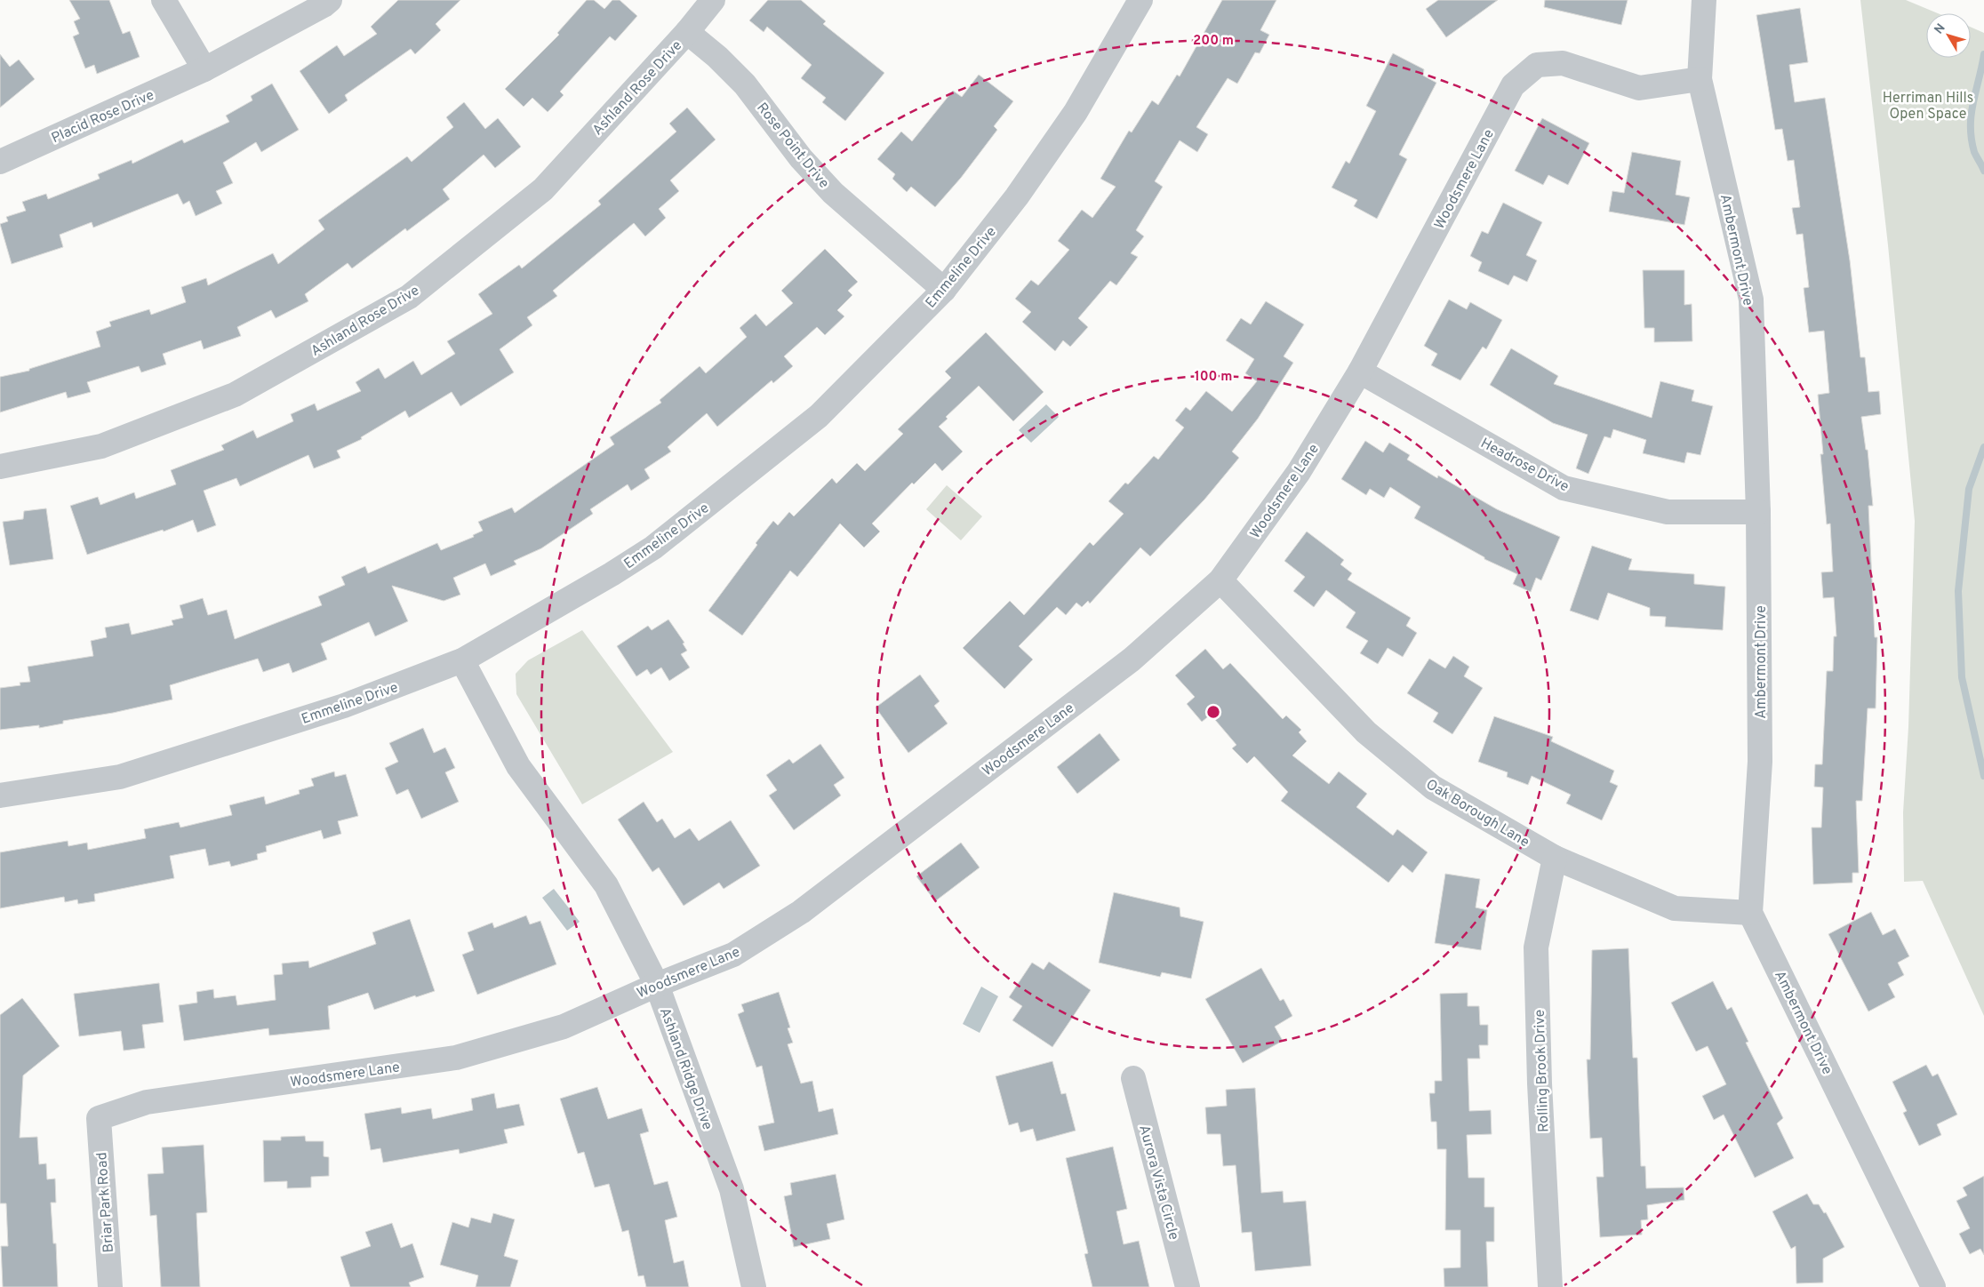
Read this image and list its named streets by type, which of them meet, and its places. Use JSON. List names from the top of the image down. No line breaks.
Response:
{"streets":{"street":["Ashland Rose Drive","Placid Rose Drive","Rose Point Drive","Woodsmere Lane","Ambermont Drive","Emmeline Drive","Headrose Drive","Oak Borough Lane","Ashland Ridge Drive","Rolling Brook Drive","Aurora Vista Circle","Briar Park Road"]},"crossings":[["Ashland Rose Drive","Rose Point Drive"],["Rose Point Drive","Emmeline Drive"],["Woodsmere Lane","Ambermont Drive"],["Woodsmere Lane","Headrose Drive"],["Woodsmere Lane","Oak Borough Lane"],["Woodsmere Lane","Ashland Ridge Drive"],["Woodsmere Lane","Briar Park Road"],["Ambermont Drive","Headrose Drive"],["Ambermont Drive","Oak Borough Lane"],["Emmeline Drive","Ashland Ridge Drive"],["Oak Borough Lane","Rolling Brook Drive"]],"parks":["Herriman Hills Open Space"],"north":"top left","rings":["200 m","100 m"]}
